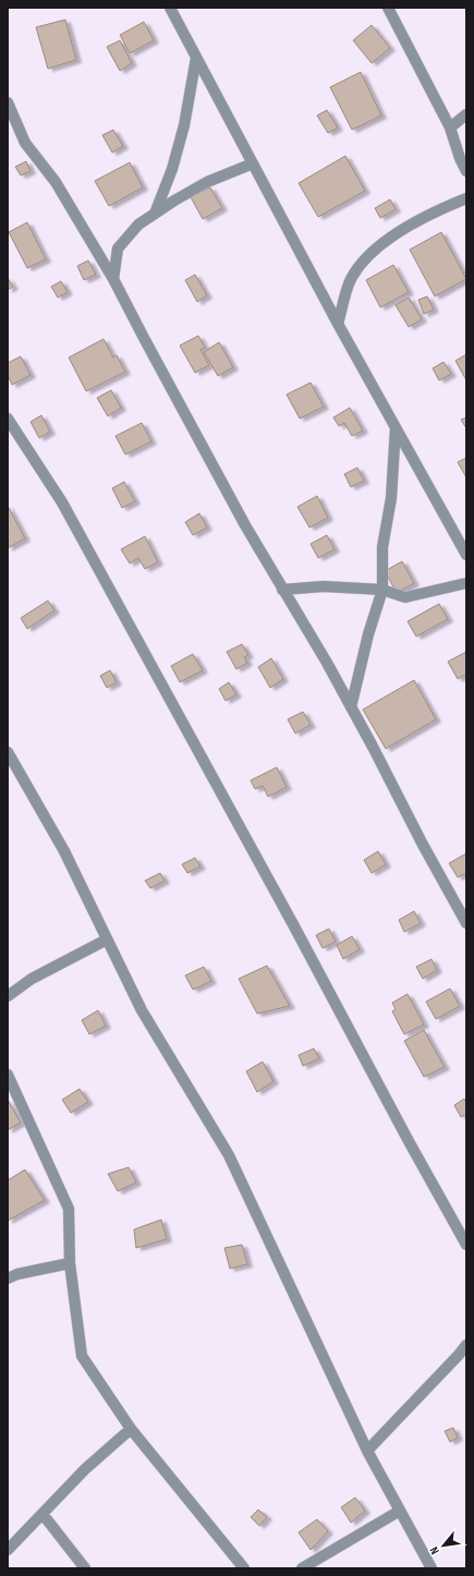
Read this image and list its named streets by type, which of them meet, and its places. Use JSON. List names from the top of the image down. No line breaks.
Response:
{"north":"bottom left"}
